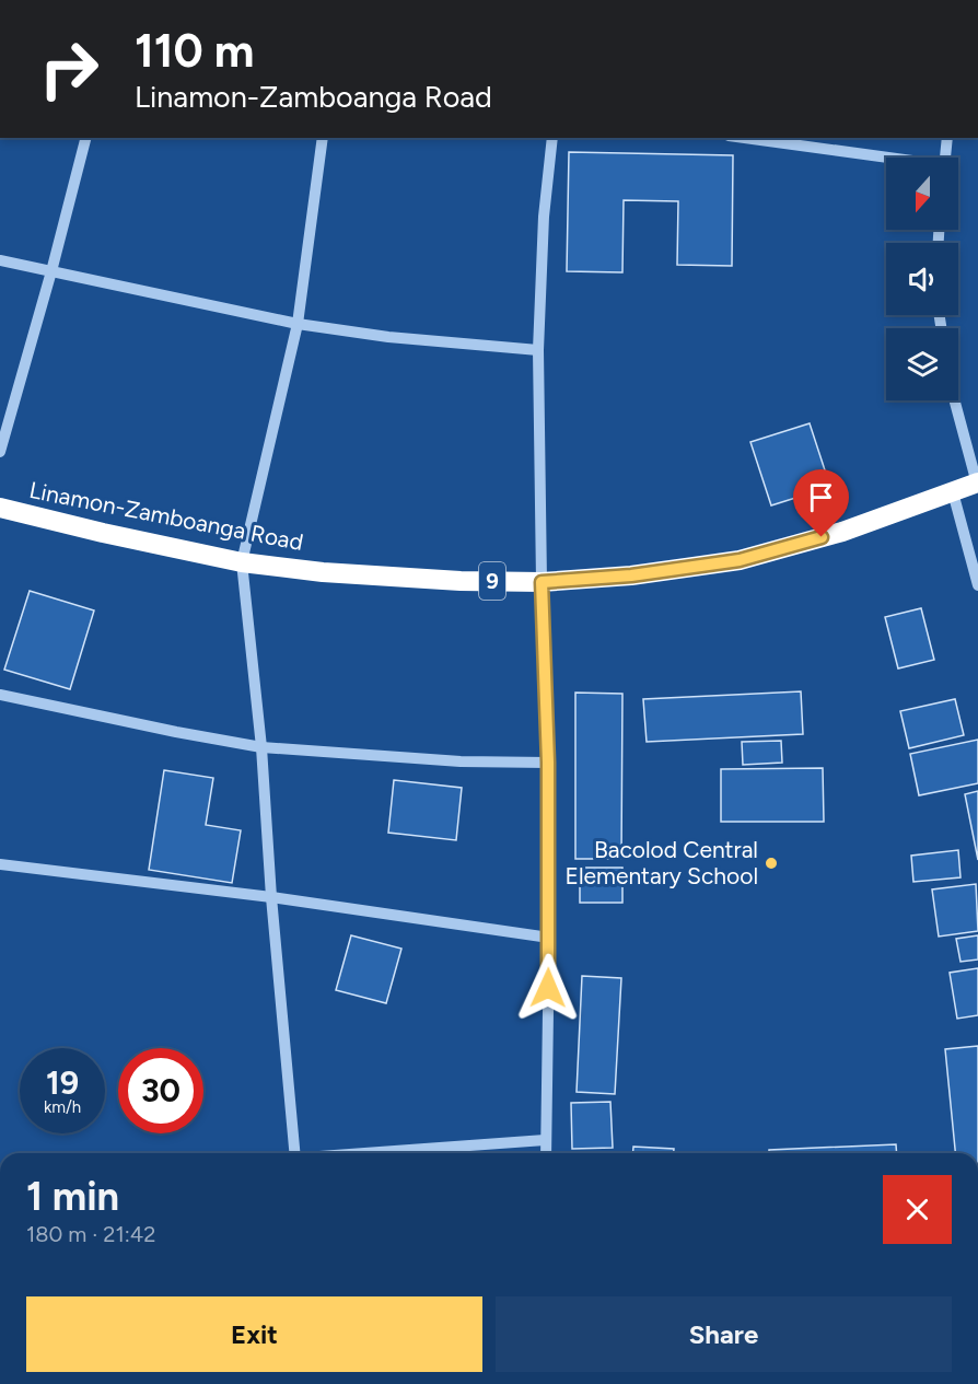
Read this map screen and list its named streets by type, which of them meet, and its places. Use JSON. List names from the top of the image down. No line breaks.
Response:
{"streets":{"highway":["Linamon-Zamboanga Road","9"]},"places":["Bacolod Central Elementary School"],"north":"bottom","page":{"turn":["110 m","Linamon-Zamboanga Road"],"speed":"19 km/h","limit":"30","heading":["1 min","180 m · 21:42"],"buttons":["Exit","Share"]}}
